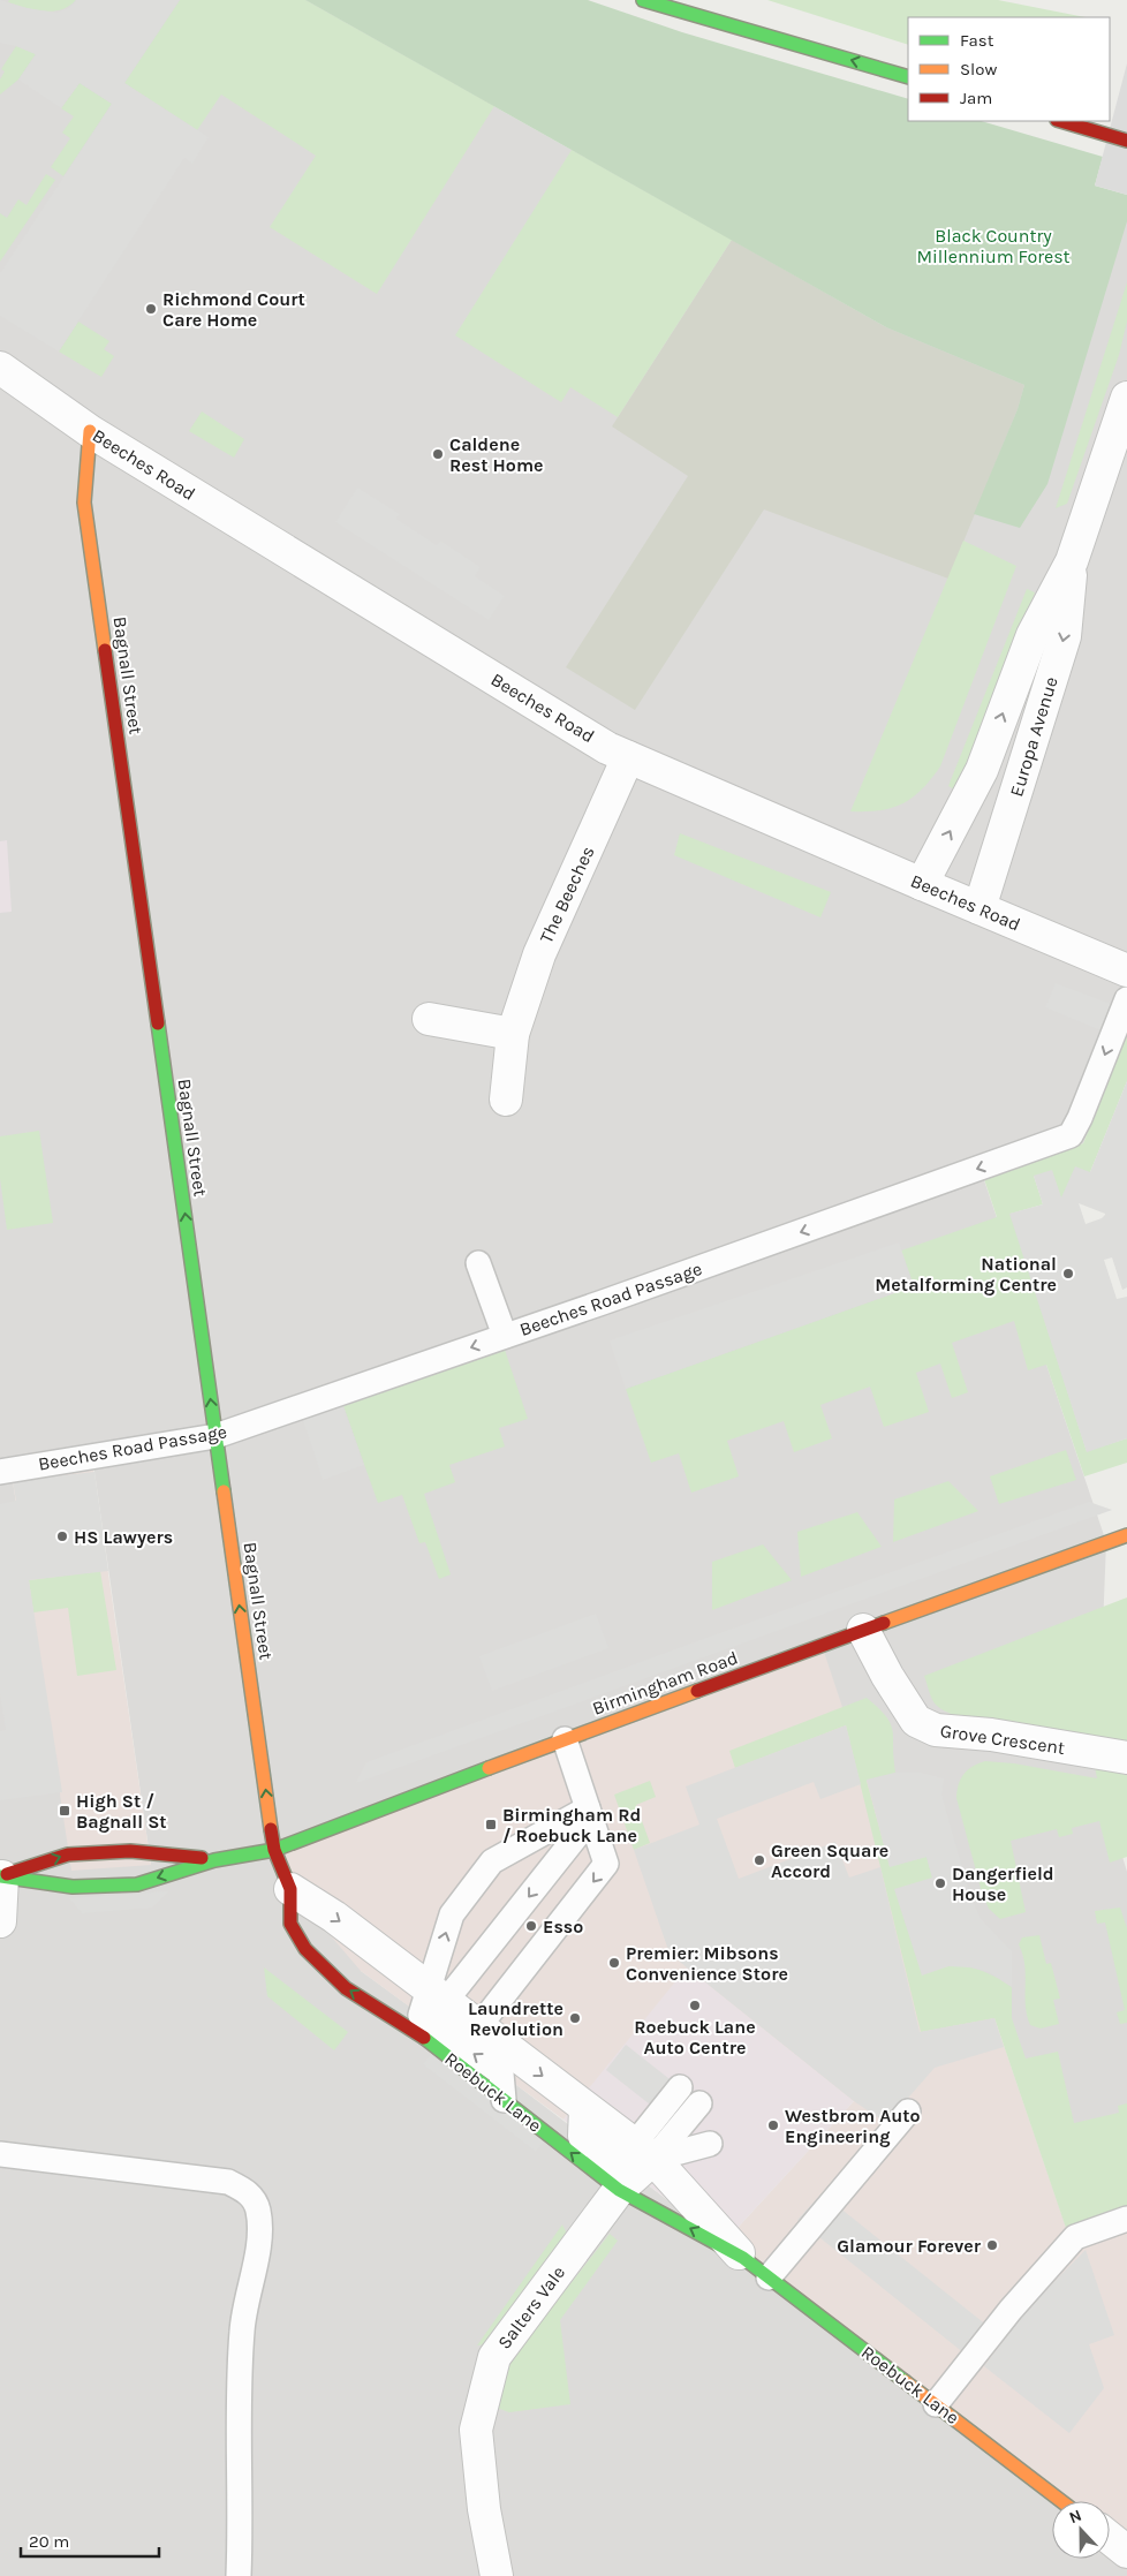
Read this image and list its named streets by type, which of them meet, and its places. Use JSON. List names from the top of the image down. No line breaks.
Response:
{"streets":{"main road":["Bagnall Street","Birmingham Road","Roebuck Lane"],"street":["Beeches Road","Europa Avenue","The Beeches","Grove Crescent","Salters Vale"],"lane":["Beeches Road Passage"]},"crossings":[["Beeches Road","Bagnall Street"],["Beeches Road","Europa Avenue"],["Beeches Road","The Beeches"],["Bagnall Street","Beeches Road Passage"],["Bagnall Street","Birmingham Road"],["Bagnall Street","Roebuck Lane"],["Birmingham Road","Grove Crescent"],["Birmingham Road","Roebuck Lane"],["Roebuck Lane","Salters Vale"]],"one_way":["Bagnall Street","Beeches Road Passage"],"parks":["Black Country Millennium Forest"],"places":{"other":["Richmond Court Care Home","Caldene Rest Home","National Metalforming Centre","HS Lawyers","Green Square Accord","Dangerfield House","Esso","Premier: Mibsons Convenience Store","Roebuck Lane Auto Centre","Laundrette Revolution","Westbrom Auto Engineering","Glamour Forever"],"transit":["High St / Bagnall St","Birmingham Rd / Roebuck Lane"]},"legend":["Fast","Slow","Jam"],"scale_bar":"20 m","north":"top"}
